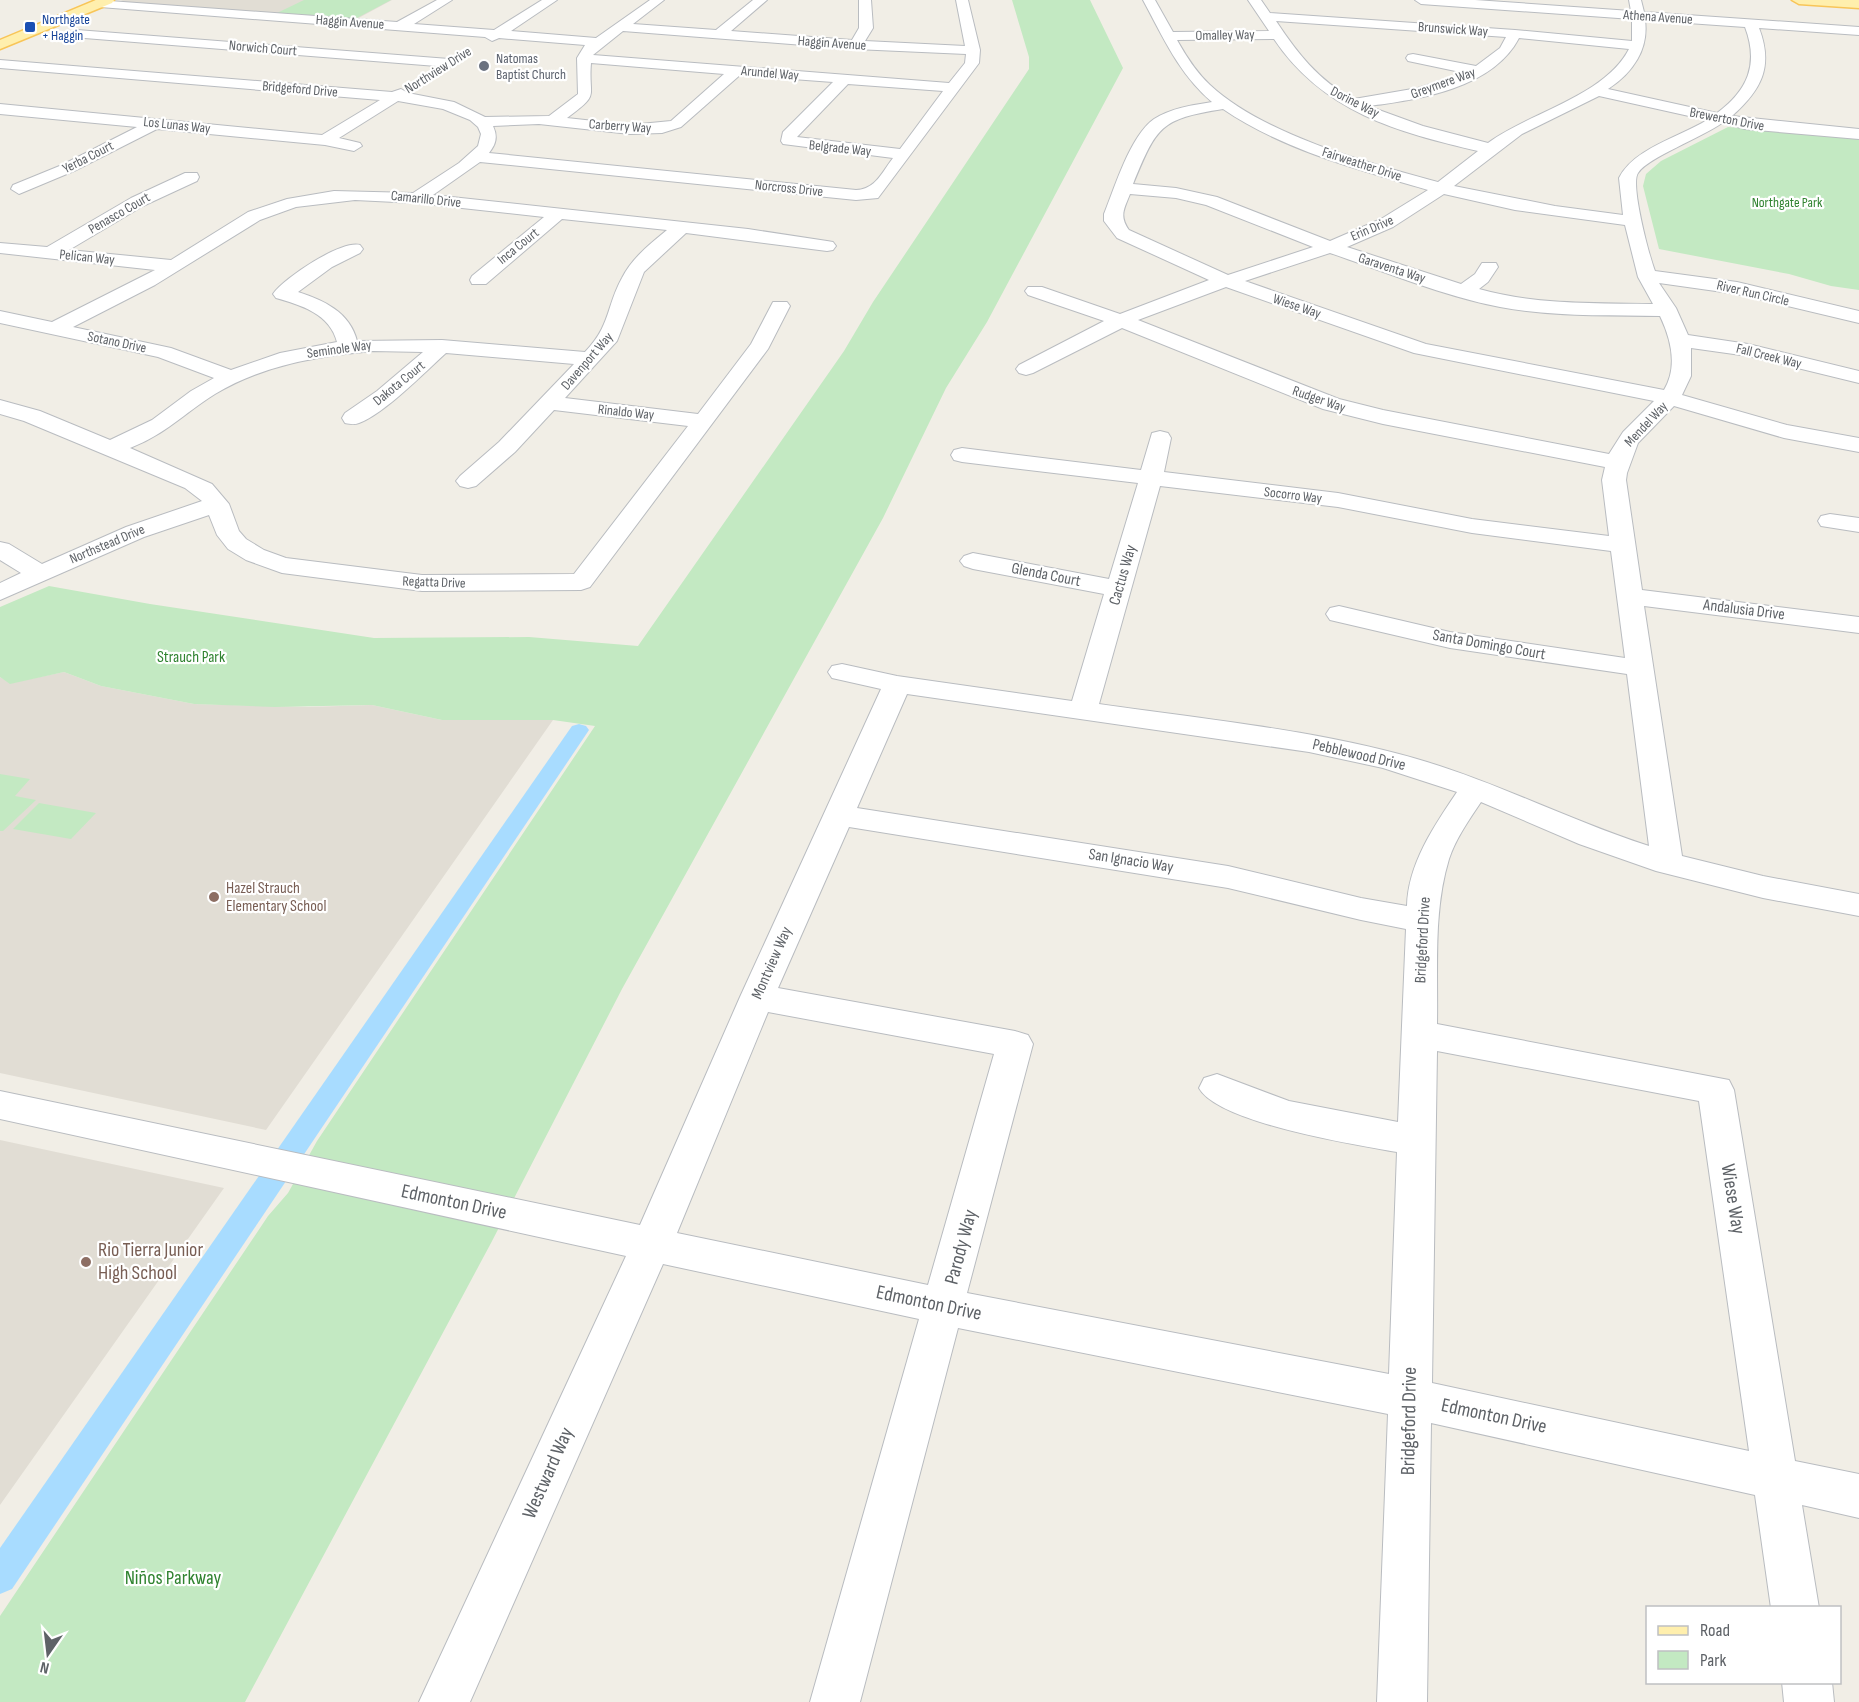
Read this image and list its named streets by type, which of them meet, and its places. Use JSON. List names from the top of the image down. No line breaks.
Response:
{"streets":{"street":["Athena Avenue","Haggin Avenue","Brunswick Way","Omalley Way","Norwich Court","Northview Drive","Arundel Way","Greymere Way","Bridgeford Drive","Dorine Way","Brewerton Drive","Los Lunas Way","Carberry Way","Belgrade Way","Yerba Court","Fairweather Drive","Norcross Drive","Camarillo Drive","Penasco Court","Erin Drive","Inca Court","Pelican Way","Garaventa Way","River Run Circle","Wiese Way","Sotano Drive","Seminole Way","Fall Creek Way","Davenport Way","Dakota Court","Rudger Way","Rinaldo Way","Mendel Way","Socorro Way","Northstead Drive","Glenda Court","Cactus Way","Regatta Drive","Andalusia Drive","Santa Domingo Court","Pebblewood Drive","San Ignacio Way","Montview Way","Edmonton Drive","Parody Way","Westward Way"]},"crossings":[["Athena Avenue","Mendel Way"],["Haggin Avenue","Northview Drive"],["Haggin Avenue","Norcross Drive"],["Brunswick Way","Greymere Way"],["Brunswick Way","Dorine Way"],["Brunswick Way","Erin Drive"],["Omalley Way","Dorine Way"],["Omalley Way","Fairweather Drive"],["Norwich Court","Northview Drive"],["Northview Drive","Bridgeford Drive"],["Northview Drive","Los Lunas Way"],["Arundel Way","Carberry Way"],["Arundel Way","Belgrade Way"],["Arundel Way","Norcross Drive"],["Greymere Way","Dorine Way"],["Bridgeford Drive","Carberry Way"],["Bridgeford Drive","Wiese Way"],["Bridgeford Drive","Pebblewood Drive"],["Bridgeford Drive","San Ignacio Way"],["Bridgeford Drive","Edmonton Drive"],["Dorine Way","Erin Drive"],["Brewerton Drive","Erin Drive"],["Brewerton Drive","Mendel Way"],["Los Lunas Way","Yerba Court"],["Belgrade Way","Norcross Drive"],["Fairweather Drive","Erin Drive"],["Fairweather Drive","Wiese Way"],["Fairweather Drive","Mendel Way"],["Camarillo Drive","Inca Court"],["Camarillo Drive","Pelican Way"],["Camarillo Drive","Sotano Drive"],["Camarillo Drive","Davenport Way"],["Penasco Court","Pelican Way"],["Erin Drive","Garaventa Way"],["Erin Drive","Wiese Way"],["Erin Drive","Rudger Way"],["Garaventa Way","Wiese Way"],["Garaventa Way","Mendel Way"],["River Run Circle","Mendel Way"],["Wiese Way","Mendel Way"],["Wiese Way","Edmonton Drive"],["Sotano Drive","Seminole Way"],["Seminole Way","Davenport Way"],["Seminole Way","Dakota Court"],["Seminole Way","Regatta Drive"],["Fall Creek Way","Mendel Way"],["Davenport Way","Rinaldo Way"],["Rudger Way","Mendel Way"],["Rinaldo Way","Regatta Drive"],["Mendel Way","Socorro Way"],["Mendel Way","Andalusia Drive"],["Mendel Way","Santa Domingo Court"],["Mendel Way","Pebblewood Drive"],["Socorro Way","Cactus Way"],["Northstead Drive","Regatta Drive"],["Glenda Court","Cactus Way"],["Cactus Way","Pebblewood Drive"],["Pebblewood Drive","Montview Way"],["San Ignacio Way","Montview Way"],["Montview Way","Edmonton Drive"],["Montview Way","Parody Way"],["Montview Way","Westward Way"],["Edmonton Drive","Parody Way"],["Edmonton Drive","Westward Way"]],"parks":["Northgate Park","Strauch Park","Niños Parkway"],"places":{"transit":["Northgate + Haggin"],"other":["Natomas Baptist Church","Hazel Strauch Elementary School","Rio Tierra Junior High School"]},"legend":["Road","Park"],"north":"bottom"}
